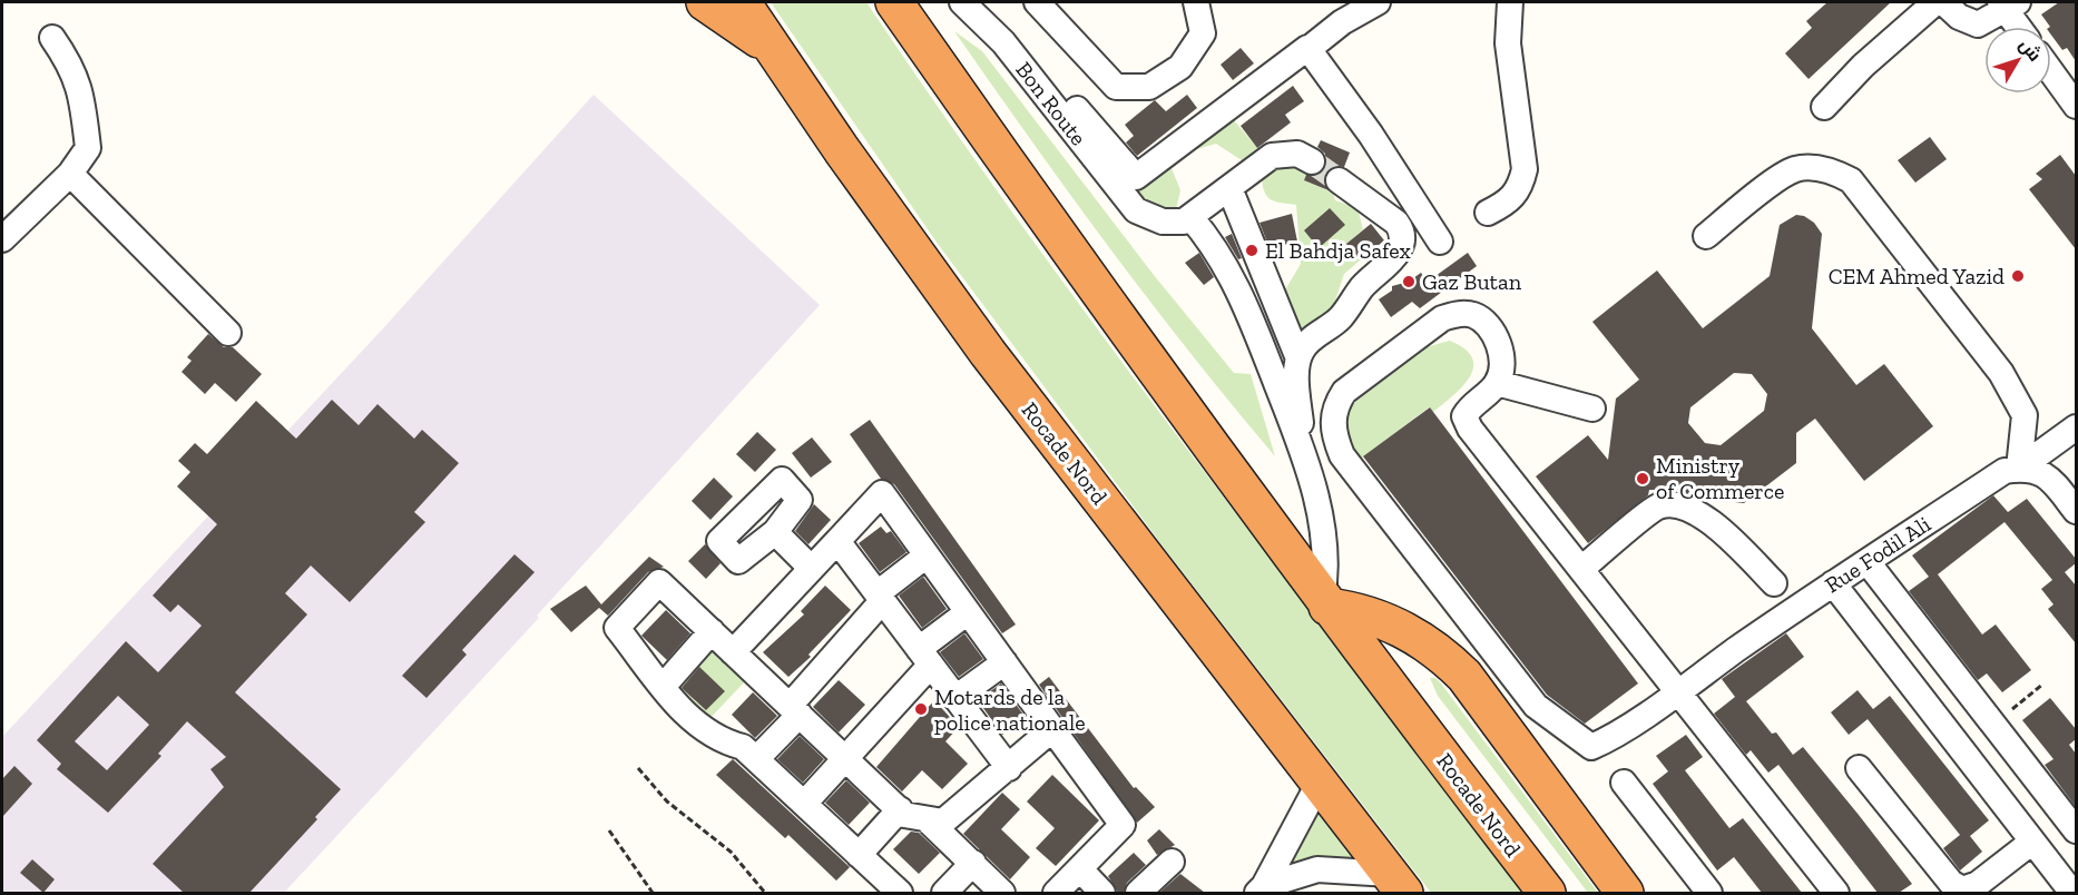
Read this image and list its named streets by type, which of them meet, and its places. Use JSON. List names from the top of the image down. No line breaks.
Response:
{"streets":{"highway":["Rocade Nord"],"street":["Bon Route","Rue Fodil Ali"]},"places":["El Bahdja Safex","CEM Ahmed Yazid","Gaz Butan","Ministry of Commerce","Motards de la police nationale"],"north":"top right"}
